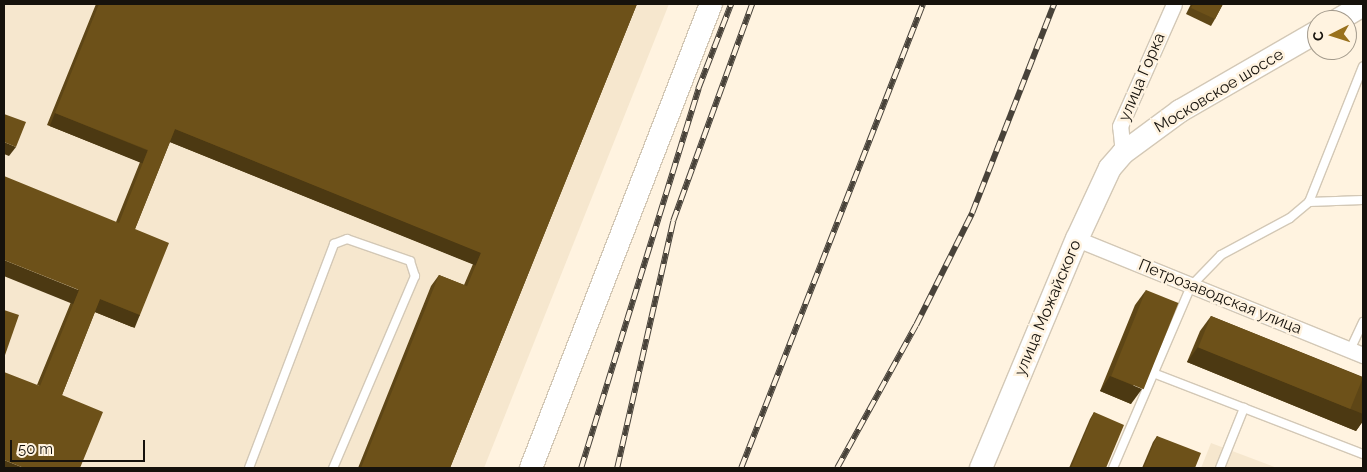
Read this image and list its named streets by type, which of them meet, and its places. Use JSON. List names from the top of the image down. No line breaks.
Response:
{"streets":{"main road":["Московское шоссе","улица Можайского"],"street":["улица Горка","Петрозаводская улица"]},"crossings":[["улица Горка","Московское шоссе"],["улица Горка","улица Можайского"],["Московское шоссе","улица Можайского"],["Петрозаводская улица","улица Можайского"]],"scale_bar":"50 m","north":"left"}
